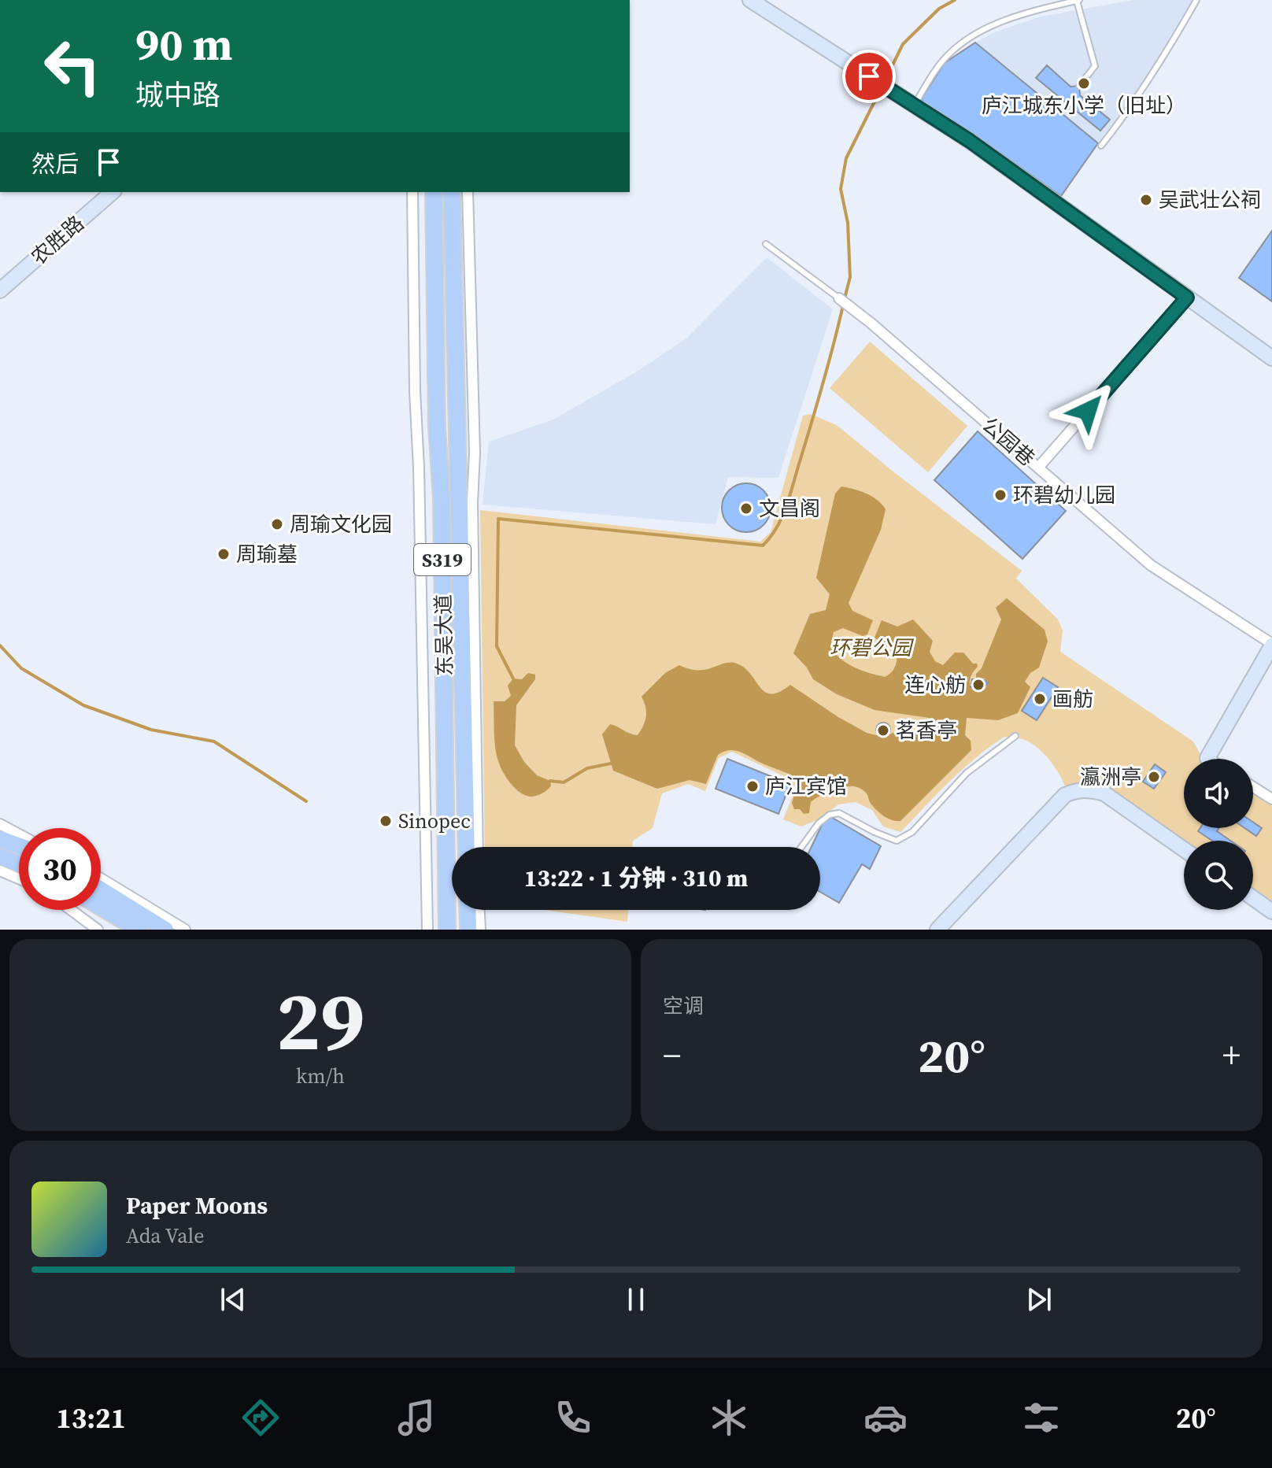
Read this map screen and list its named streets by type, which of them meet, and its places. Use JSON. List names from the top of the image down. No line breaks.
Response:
{"streets":{"main road":["S319","东吴大道"],"street":["农胜路","公园巷"]},"parks":["环碧公园"],"places":["庐江城东小学（旧址）","吴武壮公祠","环碧幼儿园","文昌阁","周瑜文化园","周瑜墓","连心舫","画舫","茗香亭","瀛洲亭","庐江宾馆","Sinopec"],"page":{"turn":["90 m","城中路"],"then":"然后","limit":"30","trip":"13:22 · 1 分钟 · 310 m","tile":[["29","km/h"],"空调"],"heat":["−","20°","+"],"song":["Paper Moons","Ada Vale"],"tabs":["13:21","20°"]}}
